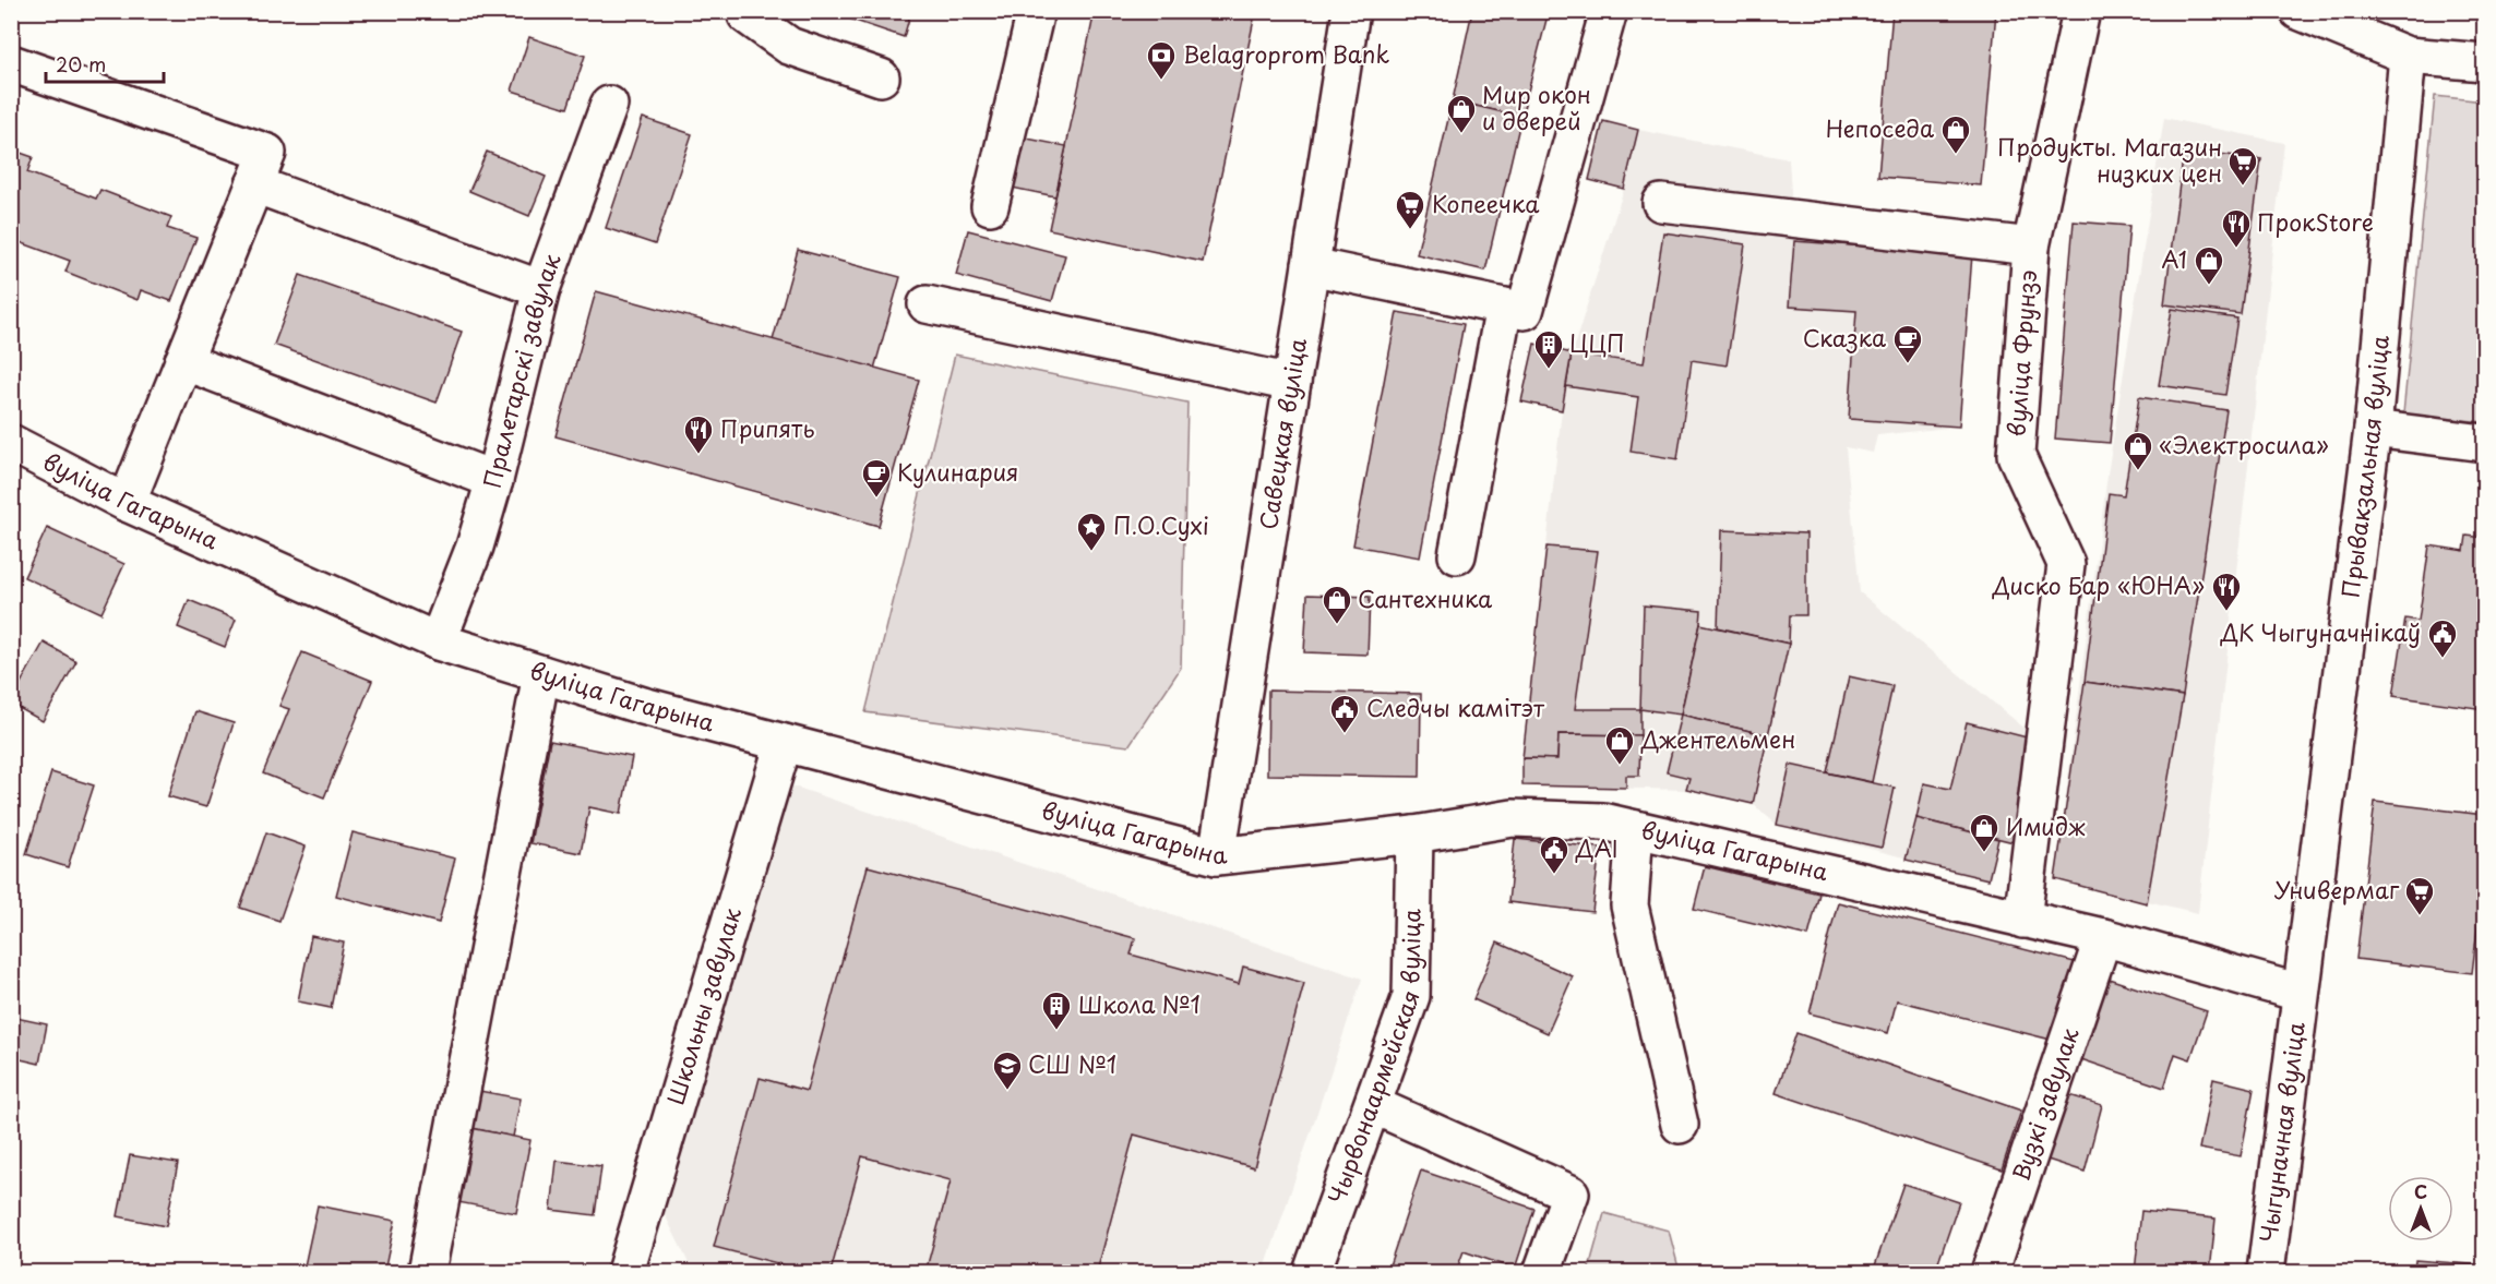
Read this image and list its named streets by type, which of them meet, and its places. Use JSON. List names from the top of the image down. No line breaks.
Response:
{"streets":{"street":["вуліца Фрунзэ","Пралетарскі завулак","Савецкая вуліца","Прывакзальная вуліца","вуліца Гагарына","Школьны завулак","Чырвонаармейская вуліца","Вузкі завулак","Чыгуначная вуліца"]},"crossings":[["вуліца Фрунзэ","вуліца Гагарына"],["Пралетарскі завулак","вуліца Гагарына"],["Савецкая вуліца","вуліца Гагарына"],["Прывакзальная вуліца","вуліца Гагарына"],["Прывакзальная вуліца","Чыгуначная вуліца"],["вуліца Гагарына","Школьны завулак"],["вуліца Гагарына","Чырвонаармейская вуліца"],["вуліца Гагарына","Вузкі завулак"],["вуліца Гагарына","Чыгуначная вуліца"]],"places":{"bank":["Belagroprom Bank"],"shop":["Мир окон и дверей","Непоседа","A1","«Электросила»","Сантехника","Джентельмен","Имидж"],"supermarket":["Продукты. Магазин низких цен","Копеечка","Универмаг"],"restaurant":["ПрокStore","Припять","Диско Бар «ЮНА»"],"cafe":["Сказка","Кулинария"],"building":["ЦЦП","Школа №1"],"place":["П.О.Сухі"],"public building":["ДК Чыгуначнікаў","Следчы камітэт","ДАІ"],"school or university":["СШ №1"]},"scale_bar":"20 m","north":"top"}
